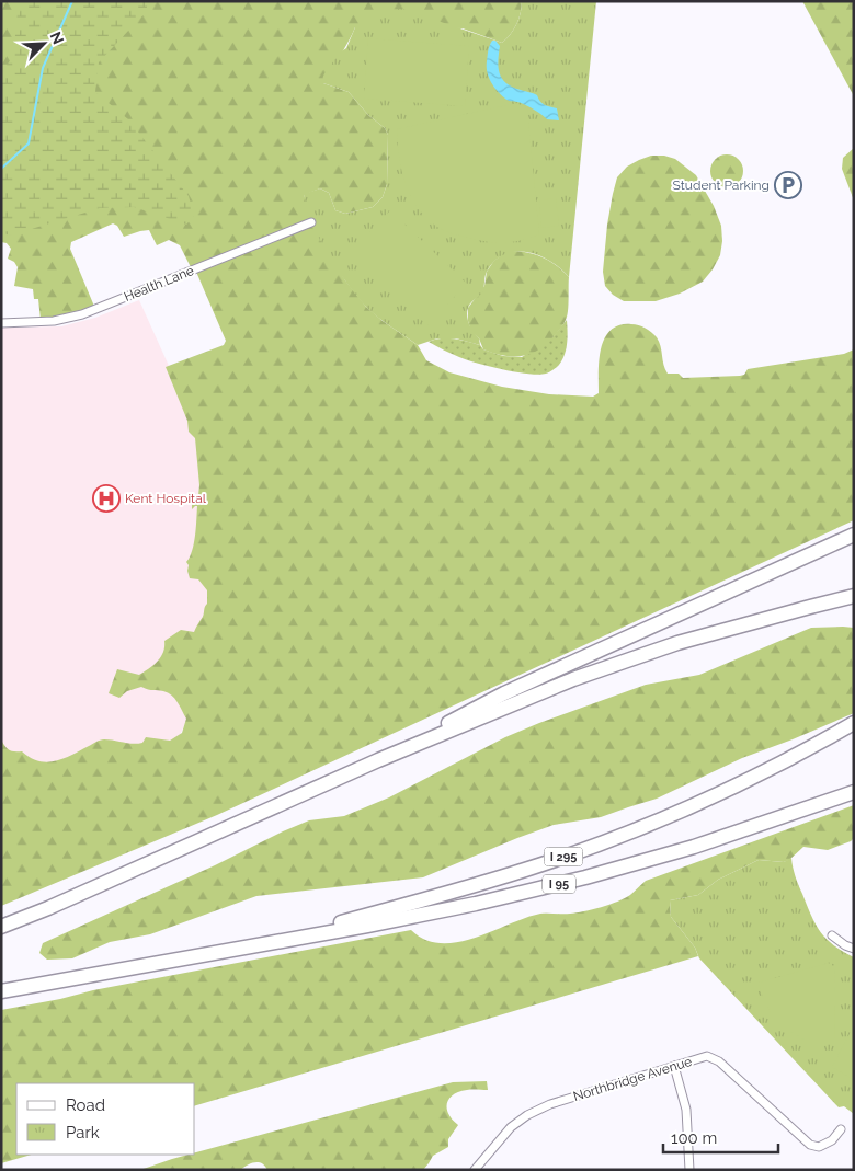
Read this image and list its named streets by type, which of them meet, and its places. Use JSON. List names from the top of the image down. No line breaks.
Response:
{"streets":{"highway":["I 295","I 95"],"street":["Health Lane","Northbridge Avenue"]},"crossings":[["I 295","I 95"]],"places":{"parking":["Student Parking"],"hospital":["Kent Hospital"]},"legend":["Road","Park"],"scale_bar":"100 m","north":"top right"}
